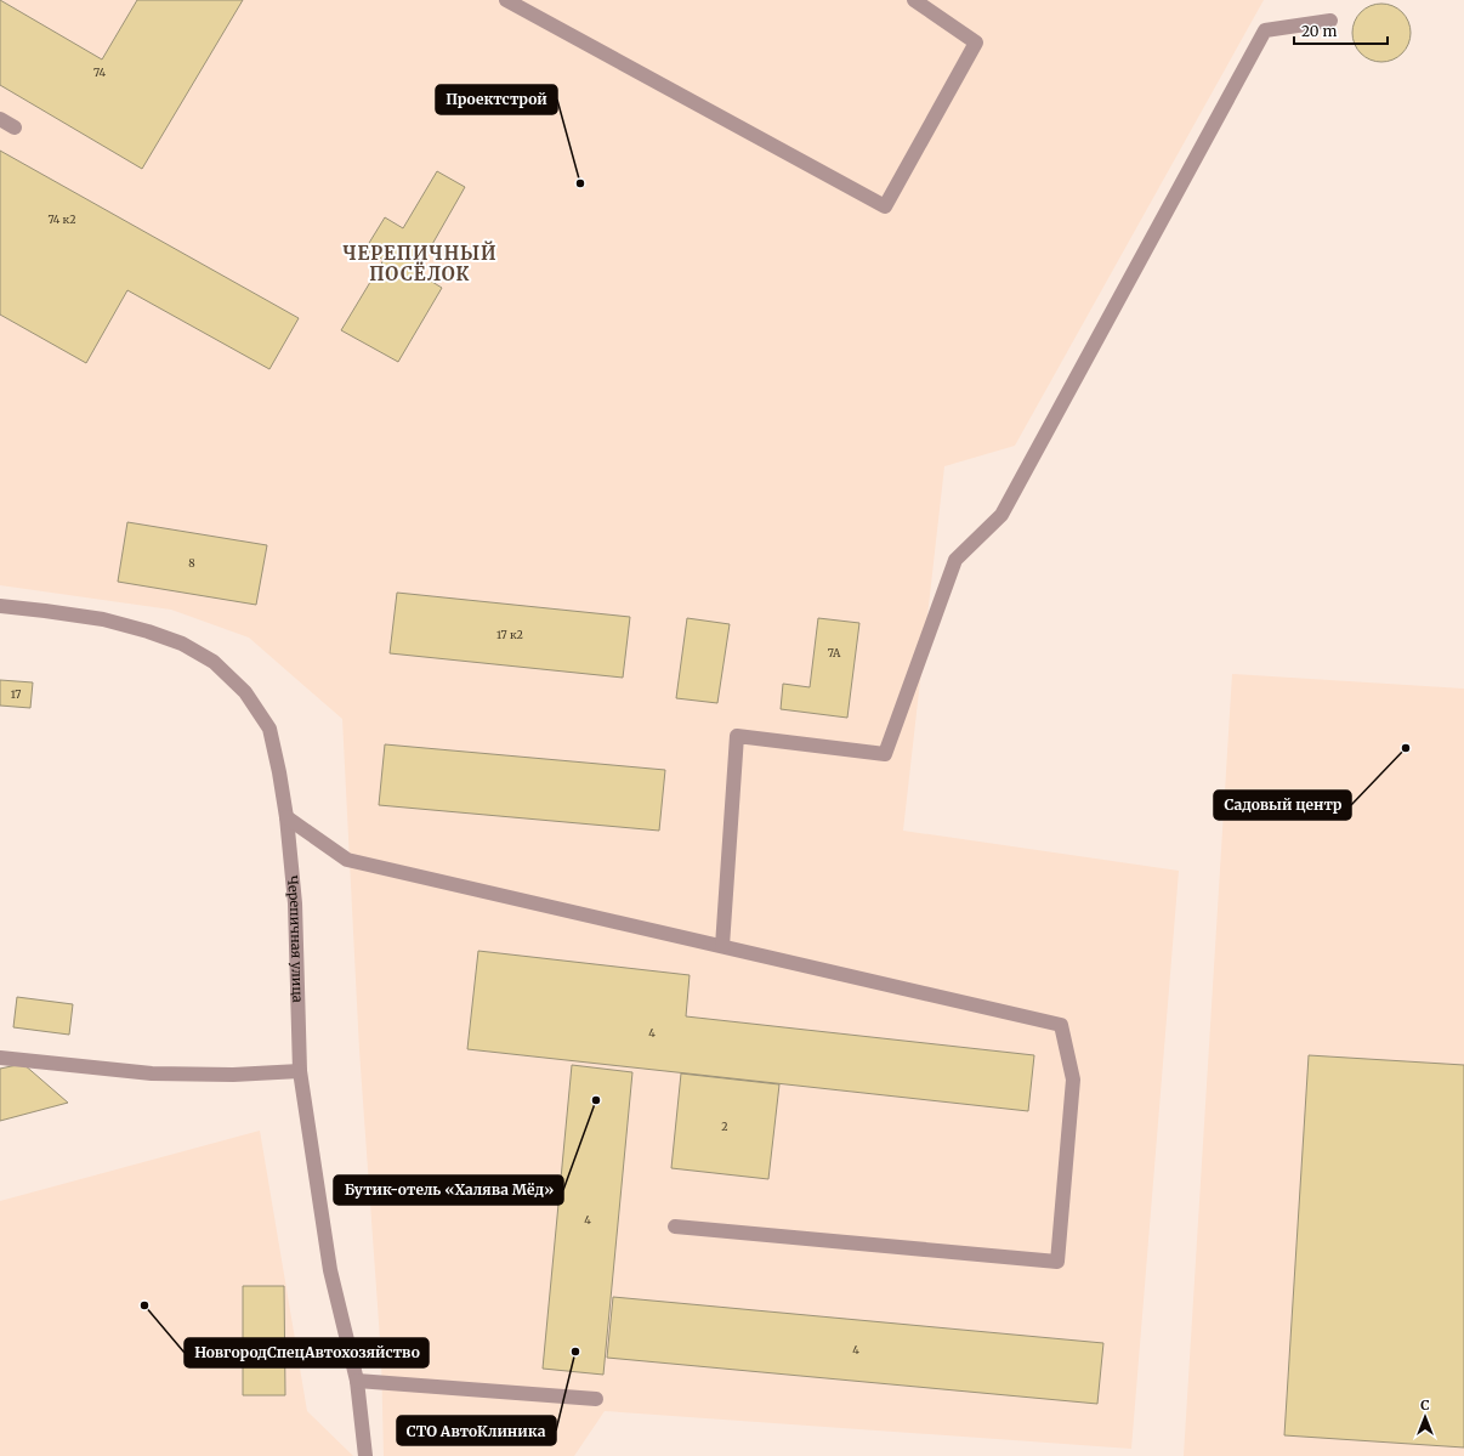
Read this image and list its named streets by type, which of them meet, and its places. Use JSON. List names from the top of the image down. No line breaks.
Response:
{"streets":{"street":["Черепичная улица"]},"districts":["ЧЕРЕПИЧНЫЙ ПОСЁЛОК"],"places":["Проектстрой","Садовый центр","Бутик-отель «Халява Мёд»","НовгородСпецАвтохозяйство","СТО АвтоКлиника"],"house_numbers":["74","74 к2","8","17 к2","7А","17","4","2","4","4"],"scale_bar":"20 m","north":"top"}
